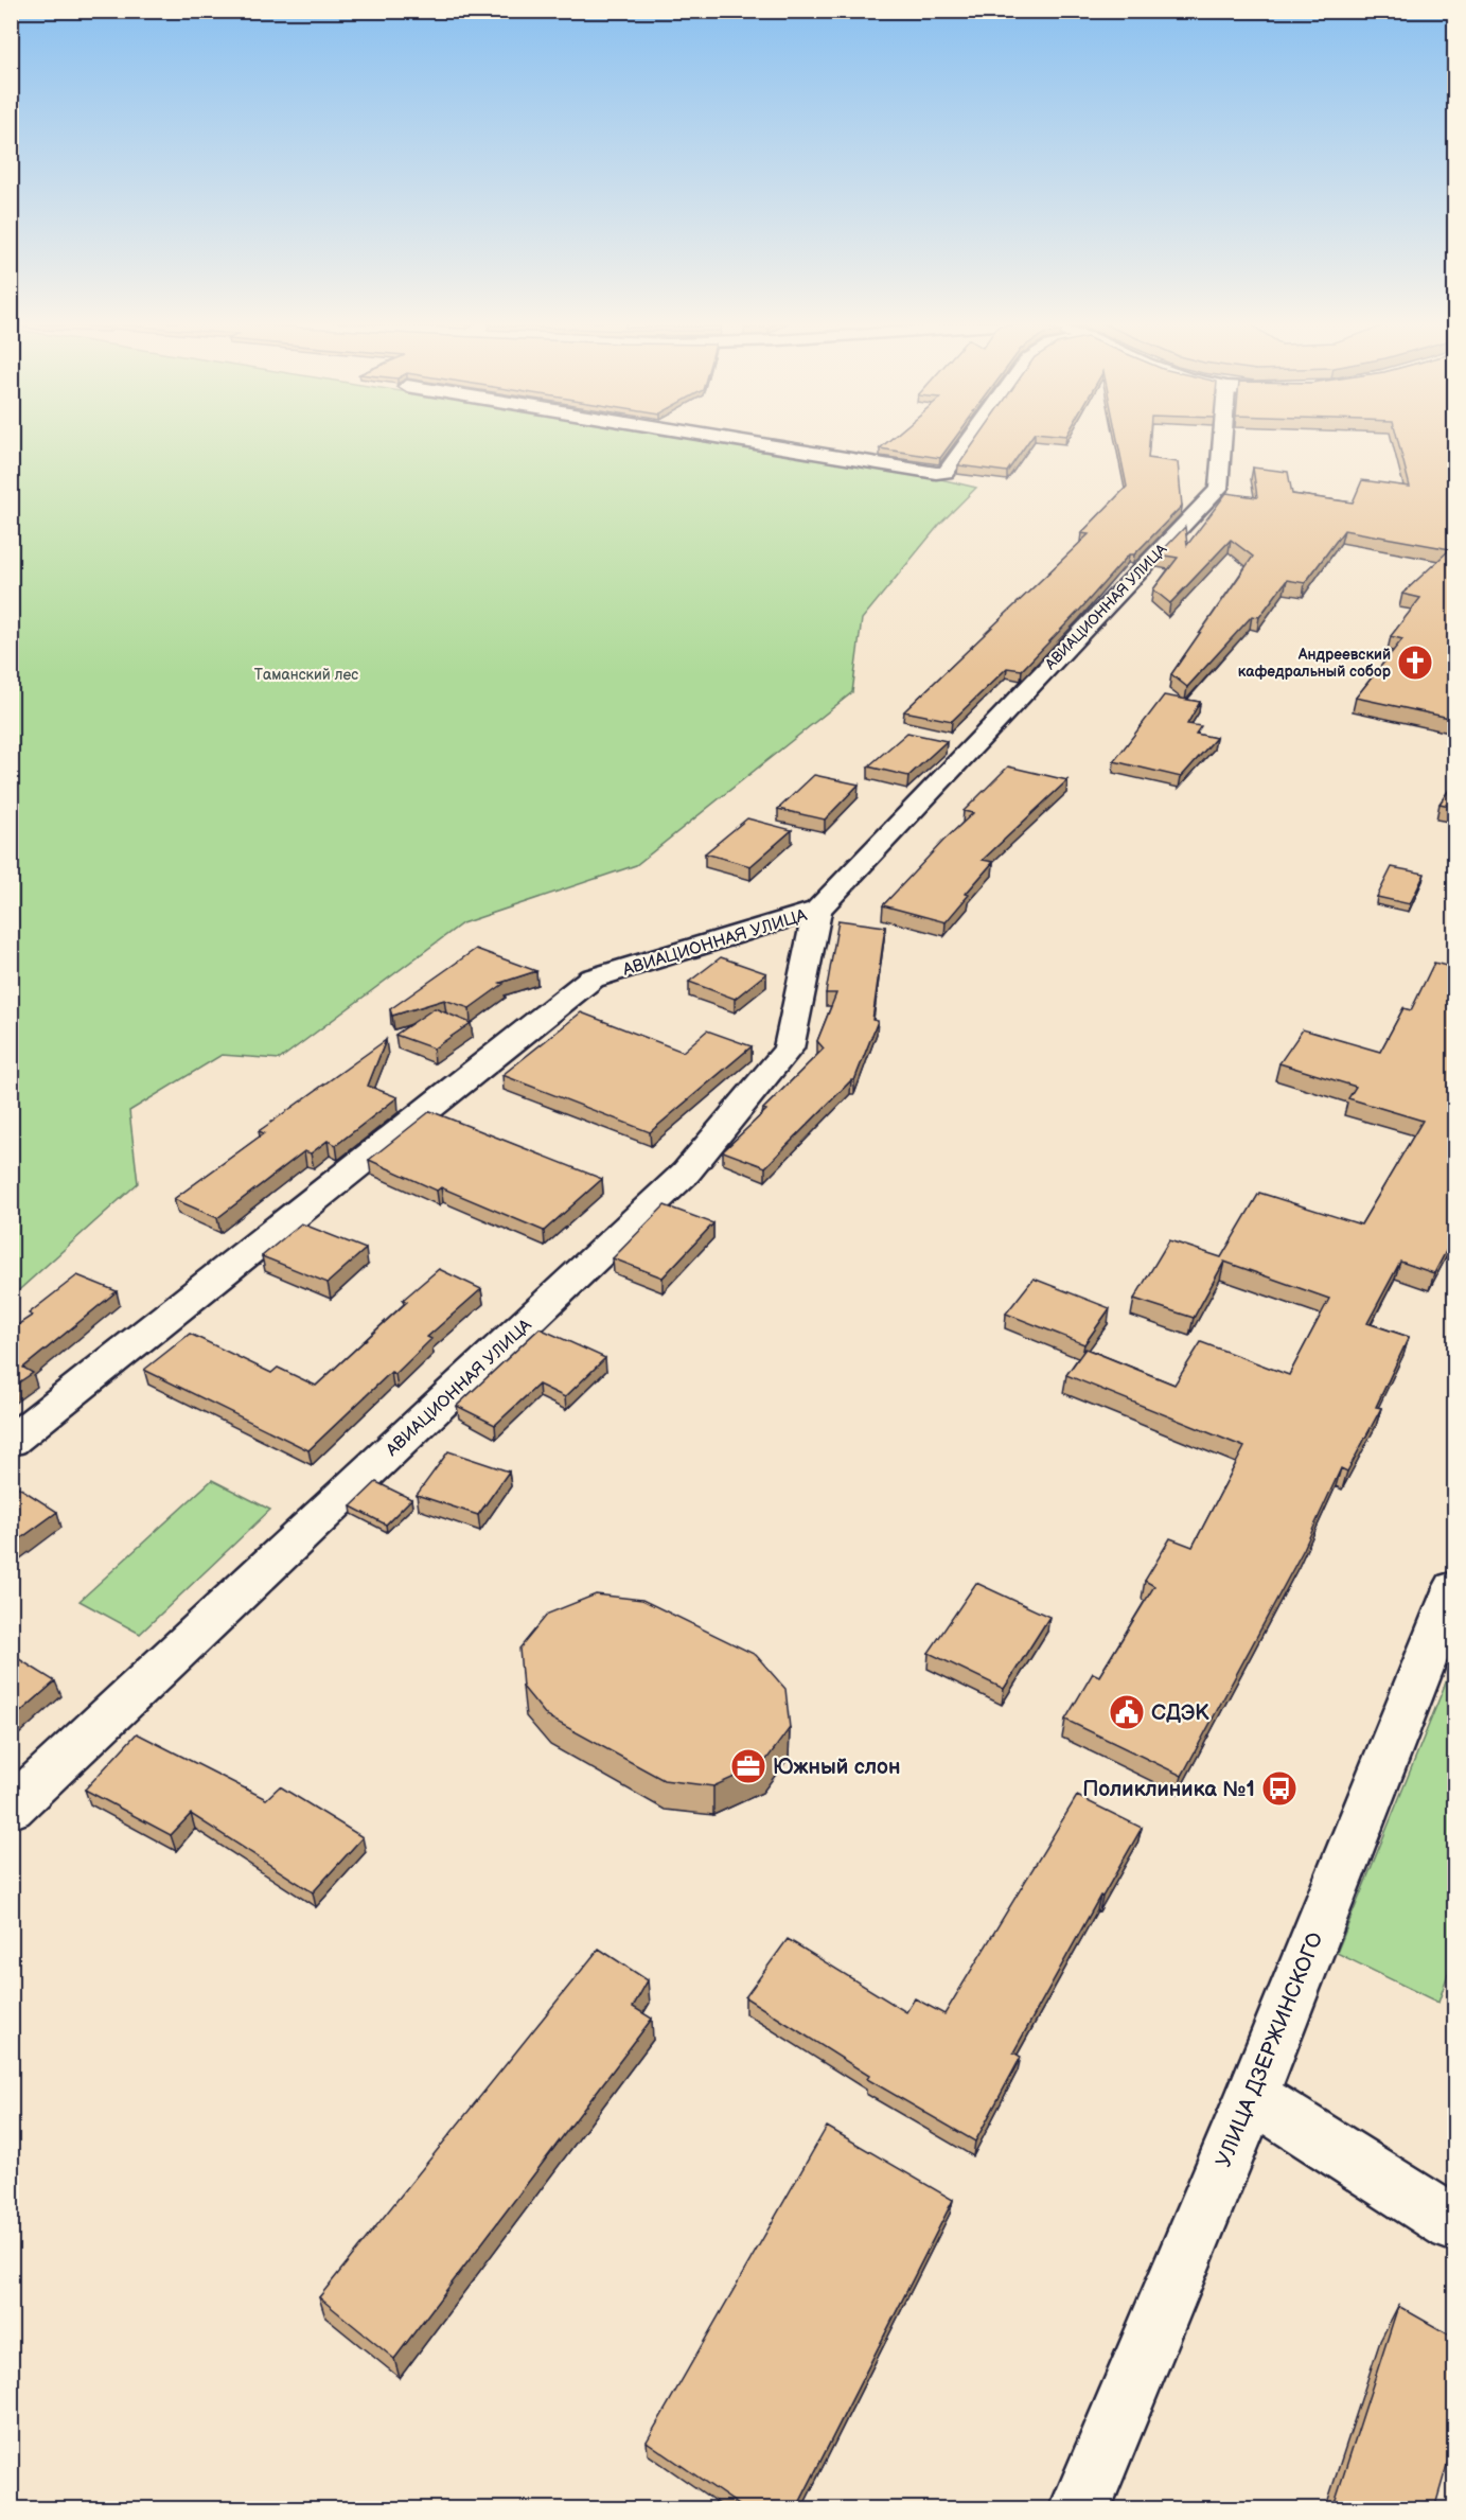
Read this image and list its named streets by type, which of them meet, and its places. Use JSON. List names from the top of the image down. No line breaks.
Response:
{"streets":{"street":["АВИАЦИОННАЯ УЛИЦА","УЛИЦА ДЗЕРЖИНСКОГО"]},"parks":["Таманский лес"],"places":{"church":["Андреевский кафедральный собор"],"public building":["СДЭК"],"office":["Южный слон"],"bus stop":["Поликлиника №1"]}}
